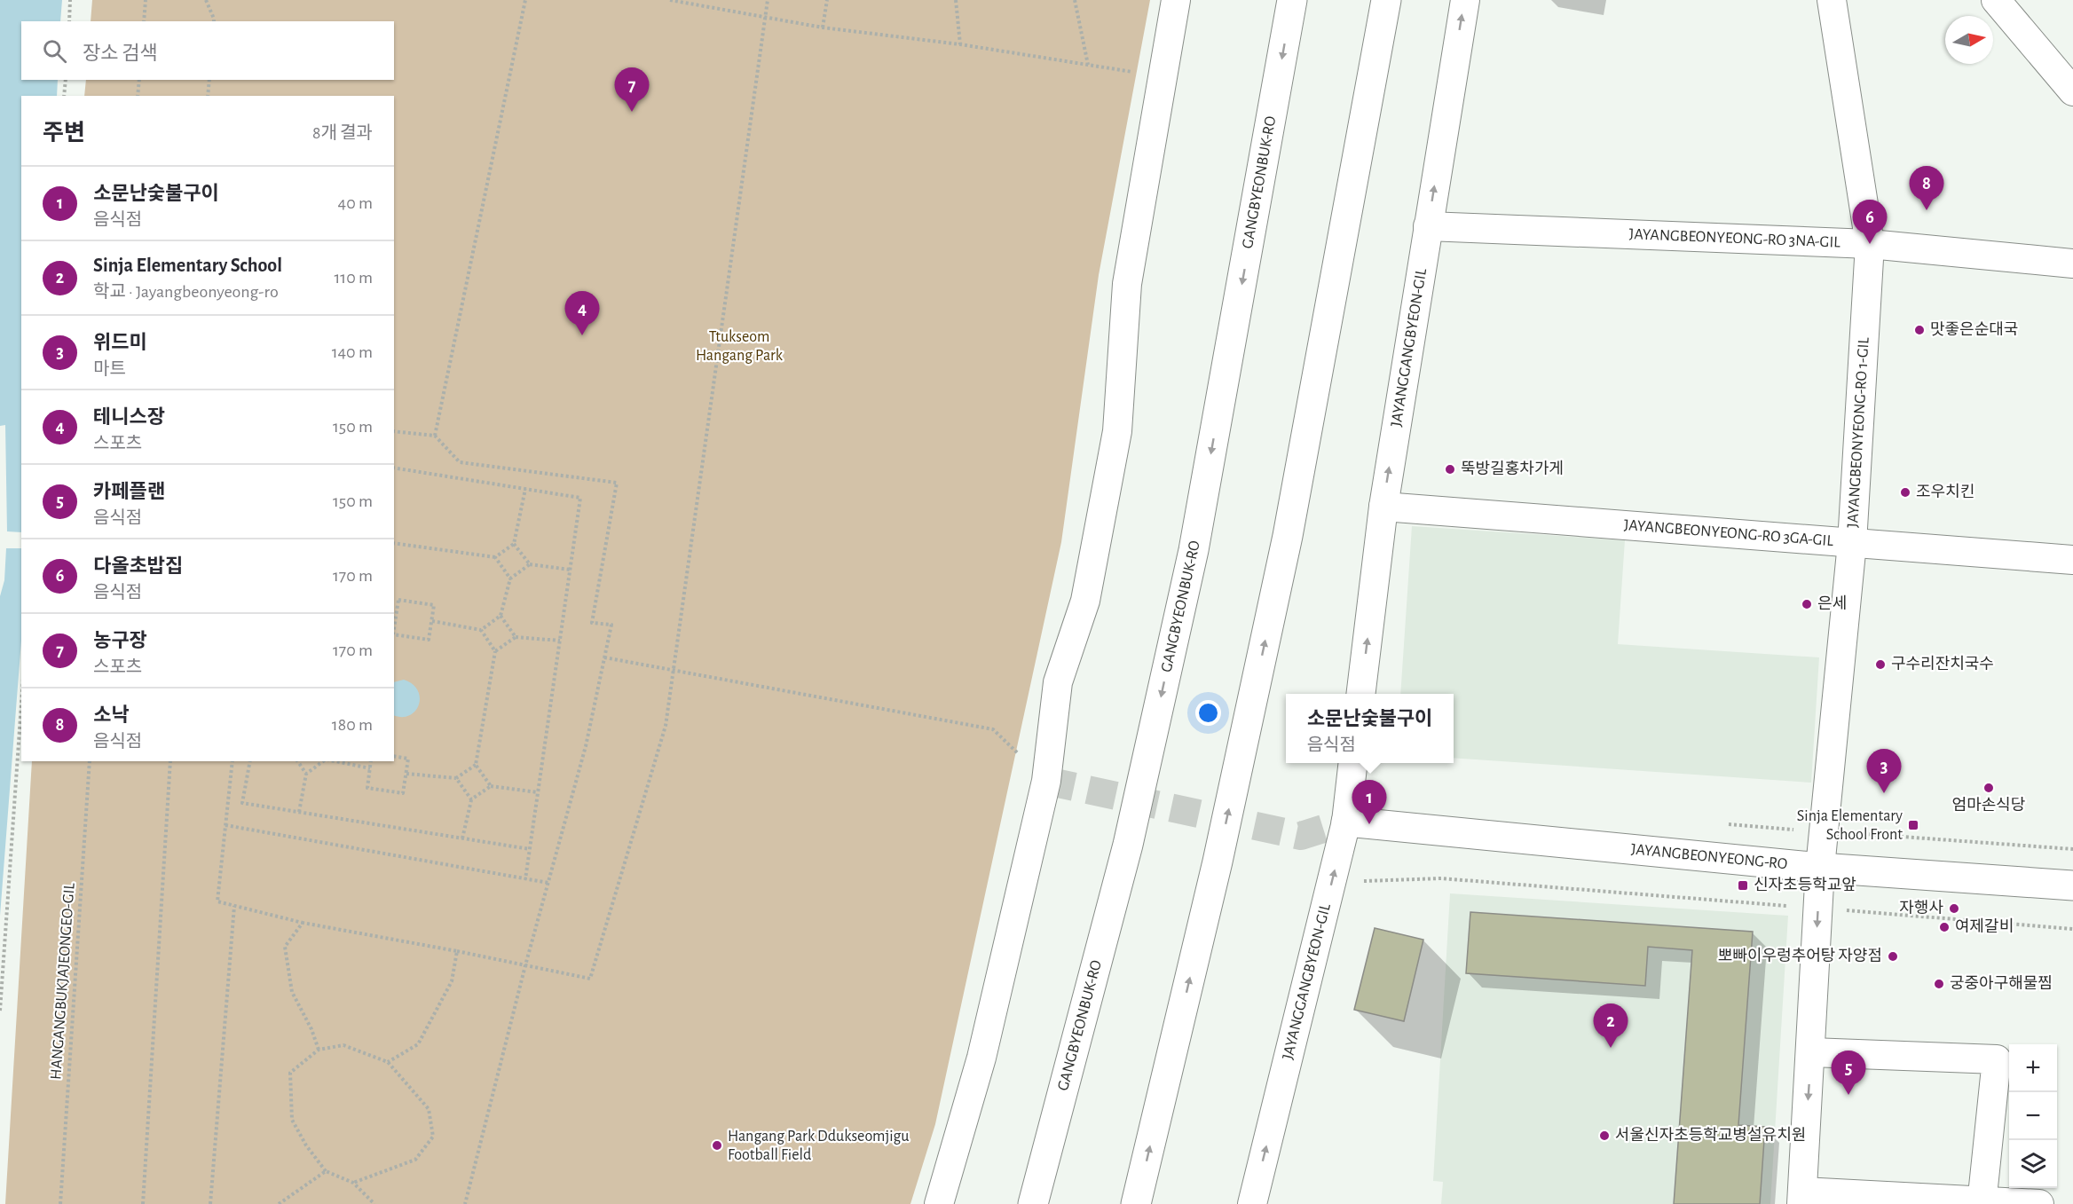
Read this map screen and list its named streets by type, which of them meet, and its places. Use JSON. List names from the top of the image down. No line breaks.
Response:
{"streets":{"main road":["GANGBYEONBUK-RO","JAYANGBEONYEONG-RO"],"street":["JAYANGBEONYEONG-RO 3NA-GIL","JAYANGGANGBYEON-GIL","JAYANGBEONYEONG-RO 1-GIL","JAYANGBEONYEONG-RO 3GA-GIL"],"path":["HANGANGBUKJAJEONGEO-GIL"]},"crossings":[["JAYANGBEONYEONG-RO 3NA-GIL","JAYANGGANGBYEON-GIL"],["JAYANGBEONYEONG-RO 3NA-GIL","JAYANGBEONYEONG-RO 1-GIL"],["JAYANGGANGBYEON-GIL","JAYANGBEONYEONG-RO 3GA-GIL"],["JAYANGGANGBYEON-GIL","JAYANGBEONYEONG-RO"],["JAYANGBEONYEONG-RO 1-GIL","JAYANGBEONYEONG-RO 3GA-GIL"],["JAYANGBEONYEONG-RO 1-GIL","JAYANGBEONYEONG-RO"]],"one_way":["JAYANGGANGBYEON-GIL"],"parks":["Ttukseom Hangang Park"],"places":{"other":["맛좋은순대국","뚝방길홍차가게","조우치킨","은세","구수리잔치국수","엄마손식당","자행사","여제갈비","뽀빠이우렁추어탕 자양점","궁중아구해물찜","서울신자초등학교병설유치원","Hangang Park Ddukseomjigu Football Field"],"transit":["Sinja Elementary School Front","신자초등학교앞"]},"north":"right","page":{"search":"장소 검색","pins":["7","8","6","4","3","1","2","5"],"heading":["주변","8개 결과"],"list":[{"mark":"1","name":"소문난숯불구이","note":"음식점","value":"40 m"},{"mark":"2","name":"Sinja Elementary School","note":"학교 · Jayangbeonyeong-ro","value":"110 m"},{"mark":"3","name":"위드미","note":"마트","value":"140 m"},{"mark":"4","name":"테니스장","note":"스포츠","value":"150 m"},{"mark":"5","name":"카페플랜","note":"음식점","value":"150 m"},{"mark":"6","name":"다올초밥집","note":"음식점","value":"170 m"},{"mark":"7","name":"농구장","note":"스포츠","value":"170 m"},{"mark":"8","name":"소낙","note":"음식점","value":"180 m"}],"popup":["소문난숯불구이","음식점"],"map_buttons":["+","−"]}}
